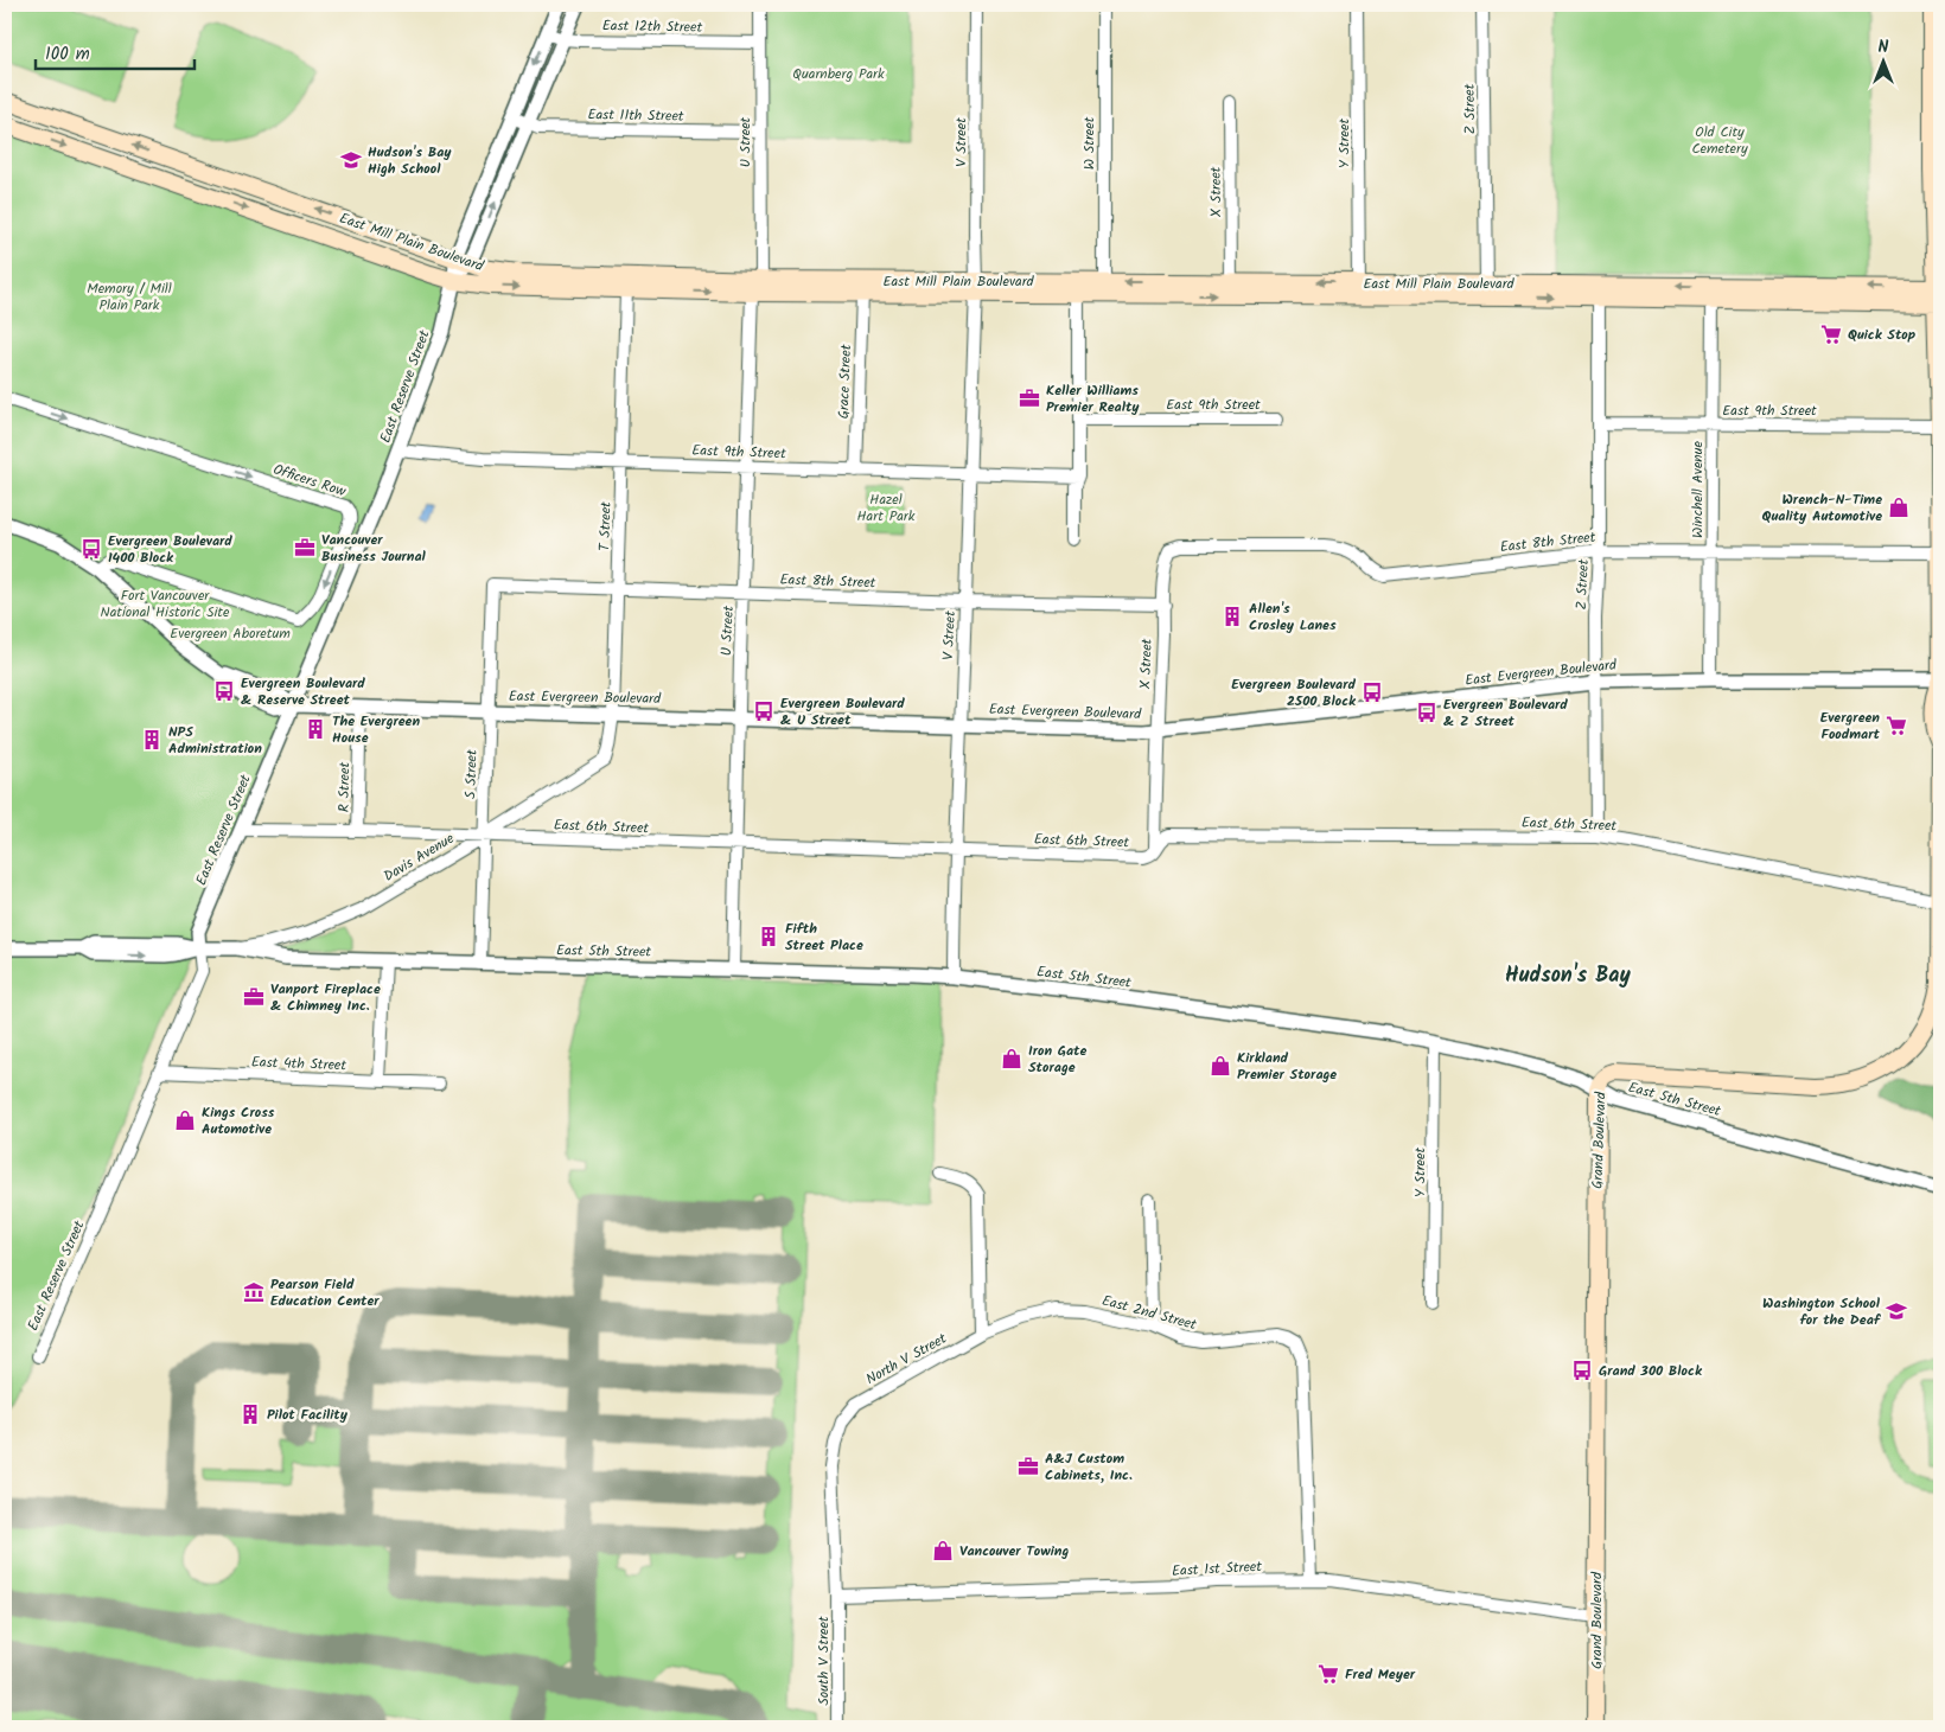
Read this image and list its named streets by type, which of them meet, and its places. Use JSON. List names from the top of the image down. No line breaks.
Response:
{"streets":{"main road":["East Mill Plain Boulevard","Grand Boulevard"],"street":["East 12th Street","Z Street","East 11th Street","U Street","V Street","W Street","Y Street","X Street","Grace Street","East Reserve Street","East 9th Street","Officers Row","Winchell Avenue","T Street","East 8th Street","East Evergreen Boulevard","S Street","R Street","East 6th Street","Davis Avenue","East 5th Street","East 4th Street","East 2nd Street","North V Street","East 1st Street","South V Street"]},"crossings":[["East 12th Street","U Street"],["East 12th Street","East Reserve Street"],["Z Street","East Mill Plain Boulevard"],["Z Street","East 9th Street"],["Z Street","East 8th Street"],["Z Street","East Evergreen Boulevard"],["Z Street","East 6th Street"],["East 11th Street","U Street"],["East 11th Street","East Reserve Street"],["U Street","East Mill Plain Boulevard"],["U Street","East 9th Street"],["U Street","East 8th Street"],["U Street","East Evergreen Boulevard"],["U Street","East 6th Street"],["U Street","East 5th Street"],["V Street","East Mill Plain Boulevard"],["V Street","East 9th Street"],["V Street","East 8th Street"],["V Street","East Evergreen Boulevard"],["V Street","East 6th Street"],["V Street","East 5th Street"],["W Street","East Mill Plain Boulevard"],["Y Street","East Mill Plain Boulevard"],["Y Street","East 5th Street"],["X Street","East Mill Plain Boulevard"],["X Street","East 8th Street"],["X Street","East Evergreen Boulevard"],["X Street","East 6th Street"],["East Mill Plain Boulevard","Grace Street"],["East Mill Plain Boulevard","East Reserve Street"],["East Mill Plain Boulevard","Winchell Avenue"],["East Mill Plain Boulevard","T Street"],["East Mill Plain Boulevard","Grand Boulevard"],["Grace Street","East 9th Street"],["East Reserve Street","East 9th Street"],["East Reserve Street","East Evergreen Boulevard"],["East Reserve Street","East 6th Street"],["East Reserve Street","East 5th Street"],["East Reserve Street","East 4th Street"],["East 9th Street","Winchell Avenue"],["East 9th Street","T Street"],["East 9th Street","Grand Boulevard"],["Officers Row","East Evergreen Boulevard"],["Winchell Avenue","East 8th Street"],["Winchell Avenue","East Evergreen Boulevard"],["T Street","East 8th Street"],["T Street","East Evergreen Boulevard"],["T Street","Davis Avenue"],["East 8th Street","S Street"],["East 8th Street","Grand Boulevard"],["East Evergreen Boulevard","S Street"],["East Evergreen Boulevard","R Street"],["East Evergreen Boulevard","Grand Boulevard"],["S Street","East 6th Street"],["S Street","Davis Avenue"],["S Street","East 5th Street"],["R Street","East 6th Street"],["East 6th Street","Davis Avenue"],["East 6th Street","Grand Boulevard"],["Davis Avenue","East 5th Street"],["East 5th Street","Grand Boulevard"],["Grand Boulevard","East 1st Street"],["East 2nd Street","North V Street"],["East 2nd Street","East 1st Street"],["North V Street","East 1st Street"],["North V Street","South V Street"],["East 1st Street","South V Street"]],"districts":["Hudson's Bay"],"parks":["Quarnberg Park","Old City Cemetery","Memory / Mill Plain Park","Hazel Hart Park","Fort Vancouver National Historic Site","Evergreen Aboretum"],"places":{"school or university":["Hudson's Bay High School","Washington School for the Deaf"],"supermarket":["Quick Stop","Evergreen Foodmart","Fred Meyer"],"office":["Keller Williams Premier Realty","Vancouver Business Journal","Vanport Fireplace & Chimney Inc.","A&J Custom Cabinets, Inc."],"shop":["Wrench-N-Time Quality Automotive","Iron Gate Storage","Kirkland Premier Storage","Kings Cross Automotive","Vancouver Towing"],"bus stop":["Evergreen Boulevard 1400 Block","Evergreen Boulevard & Reserve Street","Evergreen Boulevard 2500 Block","Evergreen Boulevard & U Street","Evergreen Boulevard & Z Street","Grand 300 Block"],"building":["Allen's Crosley Lanes","The Evergreen House","NPS Administration","Fifth Street Place","Pilot Facility"],"museum":["Pearson Field Education Center"]},"scale_bar":"100 m","north":"top"}
